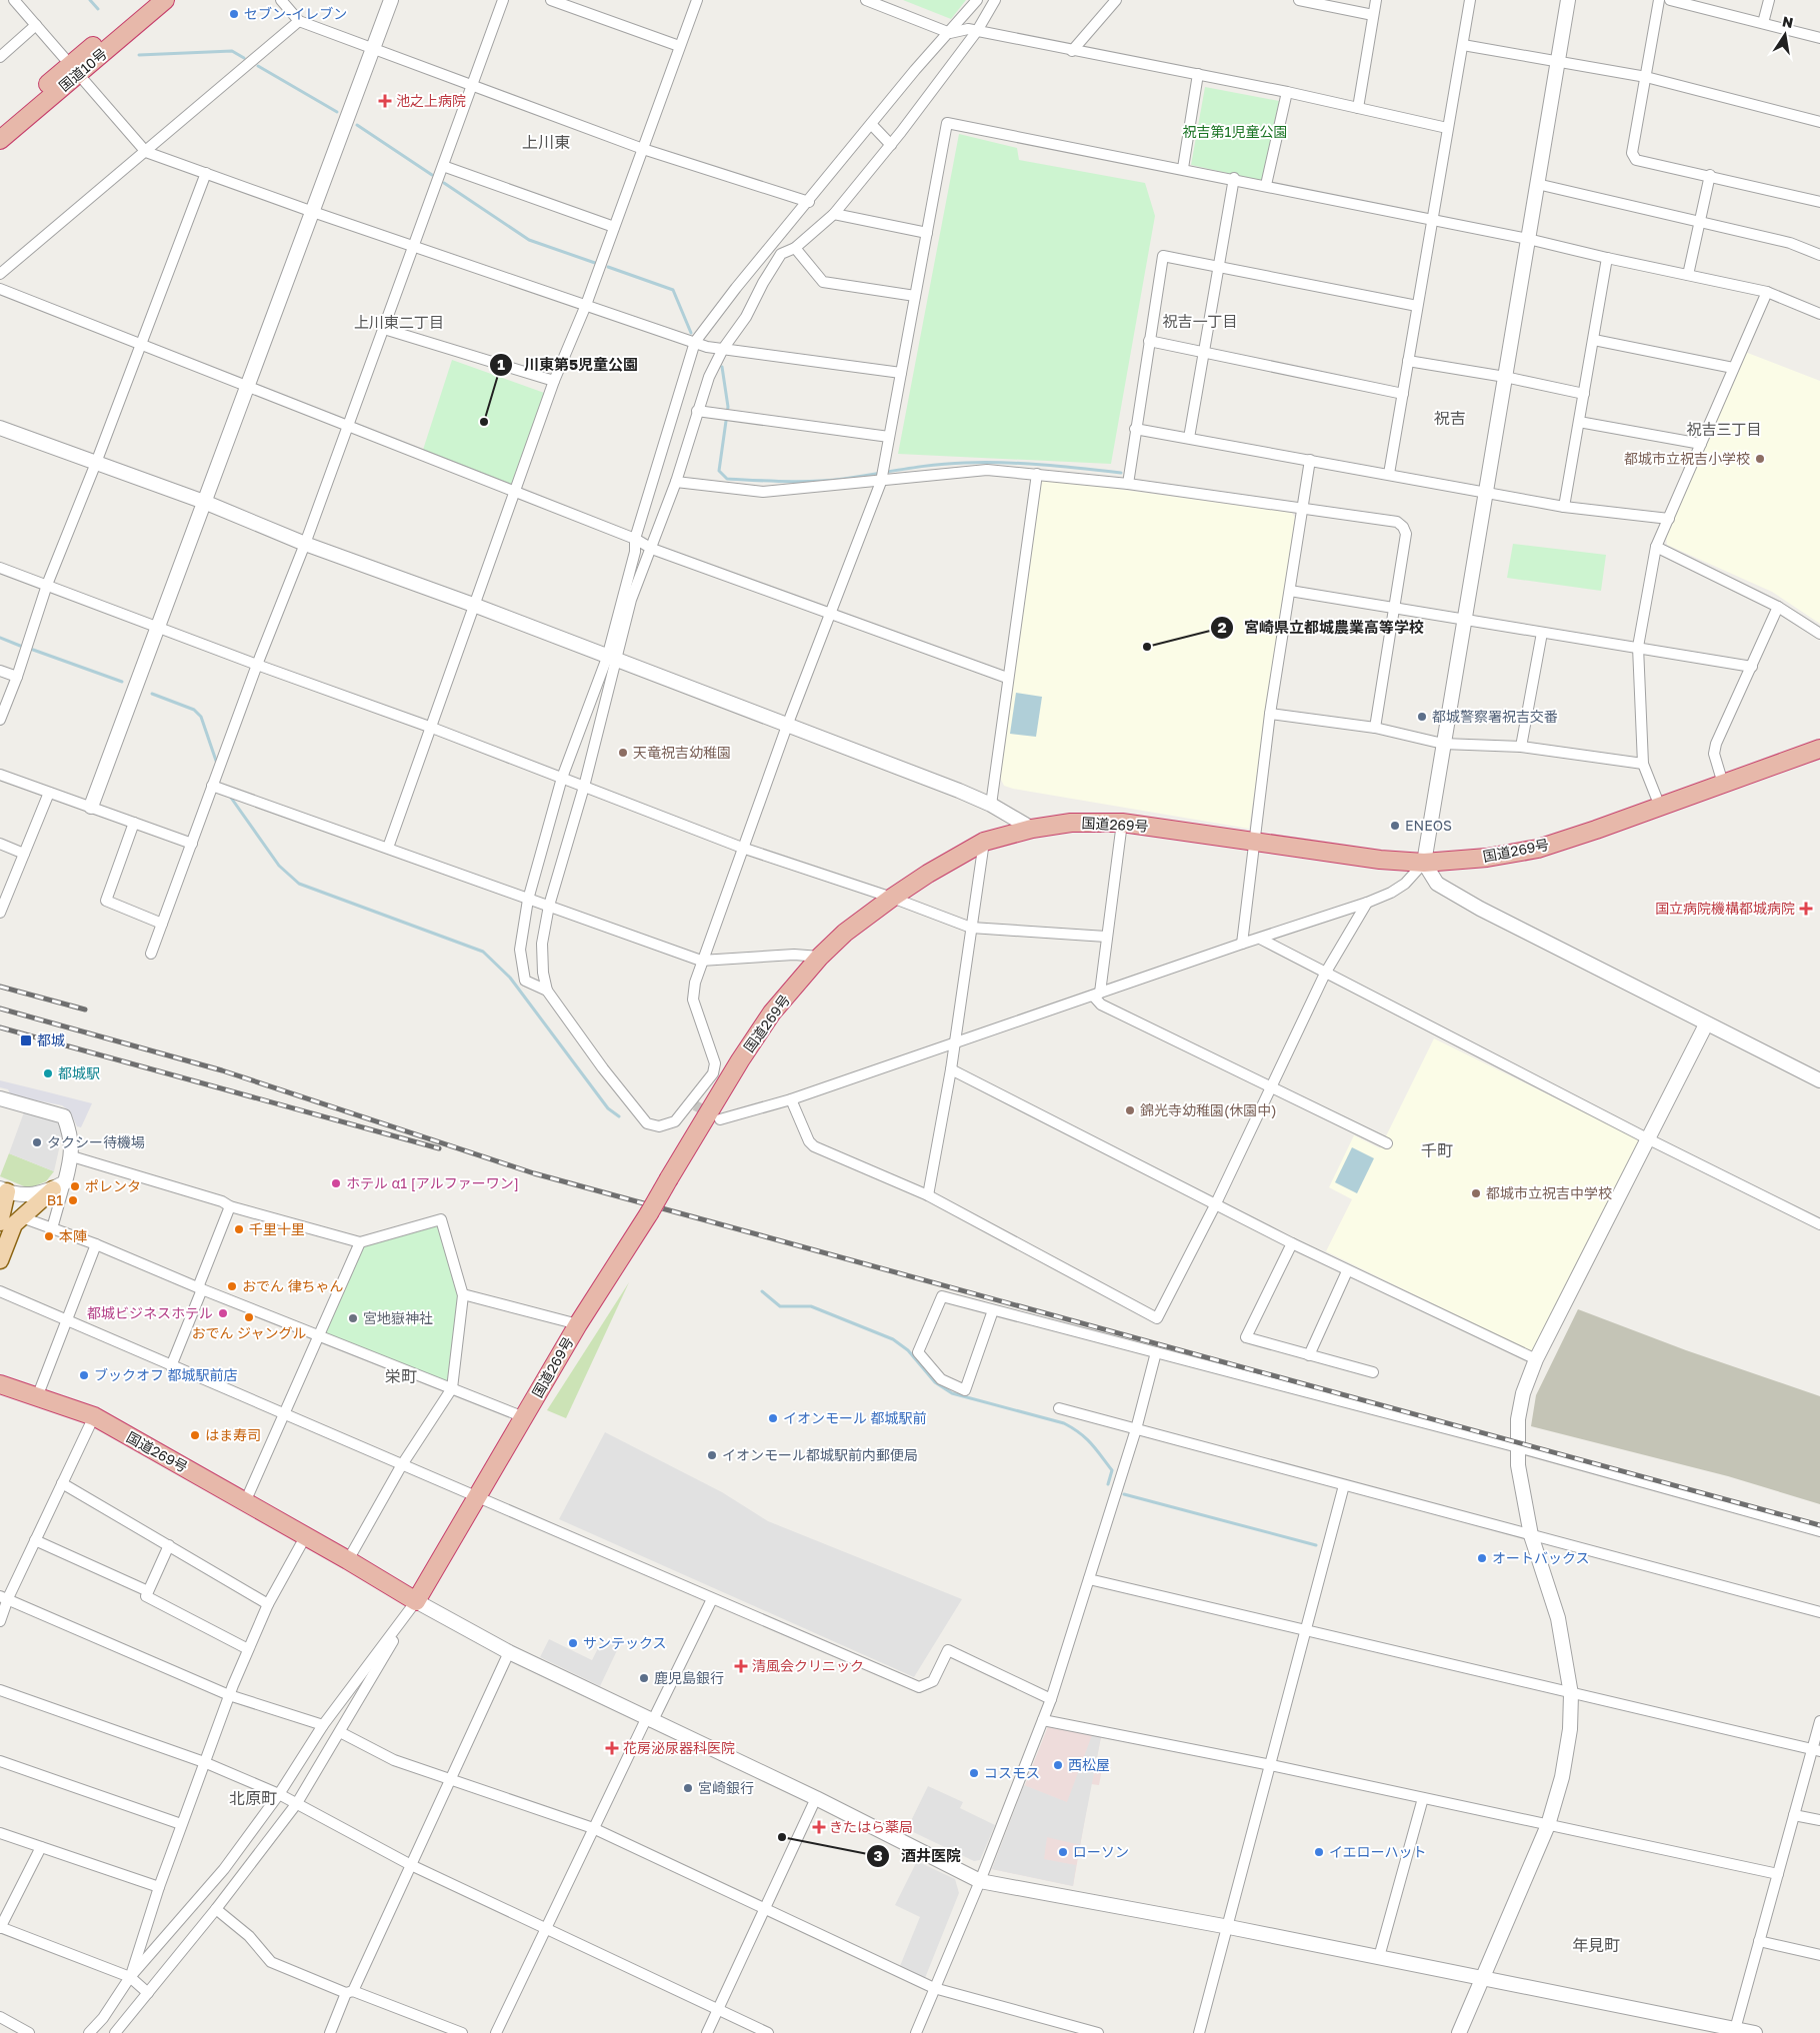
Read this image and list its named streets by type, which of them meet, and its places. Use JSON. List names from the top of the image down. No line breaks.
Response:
{"streets":{"highway":["国道10号","国道269号"]},"districts":["上川東","祝吉一丁目","上川東二丁目","祝吉","祝吉三丁目","千町","栄町","北原町","年見町"],"parks":["祝吉第1児童公園"],"places":{"other":["セブン-イレブン","川東第5児童公園","都城市立祝吉小学校","宮崎県立都城農業高等学校","都城警察署祝吉交番","天竜祝吉幼稚園","ENEOS","都城駅","錦光寺幼稚園(休園中)","タクシー待機場","ホテル α1 [アルファーワン]","ポレンタ","都城市立祝吉中学校","B1","千里十里","本陣","おでん 律ちゃん","都城ビジネスホテル","おでん ジャングル","宮地嶽神社","ブックオフ 都城駅前店","イオンモール 都城駅前","はま寿司","イオンモール都城駅前内郵便局","オートバックス","サンテックス","鹿児島銀行","西松屋","コスモス","宮崎銀行","酒井医院","ローソン","イエローハット"],"health":["池之上病院","国立病院機構都城病院","清風会クリニック","花房泌尿器科医院","きたはら薬局"],"transit":["都城"]},"north":"top"}
